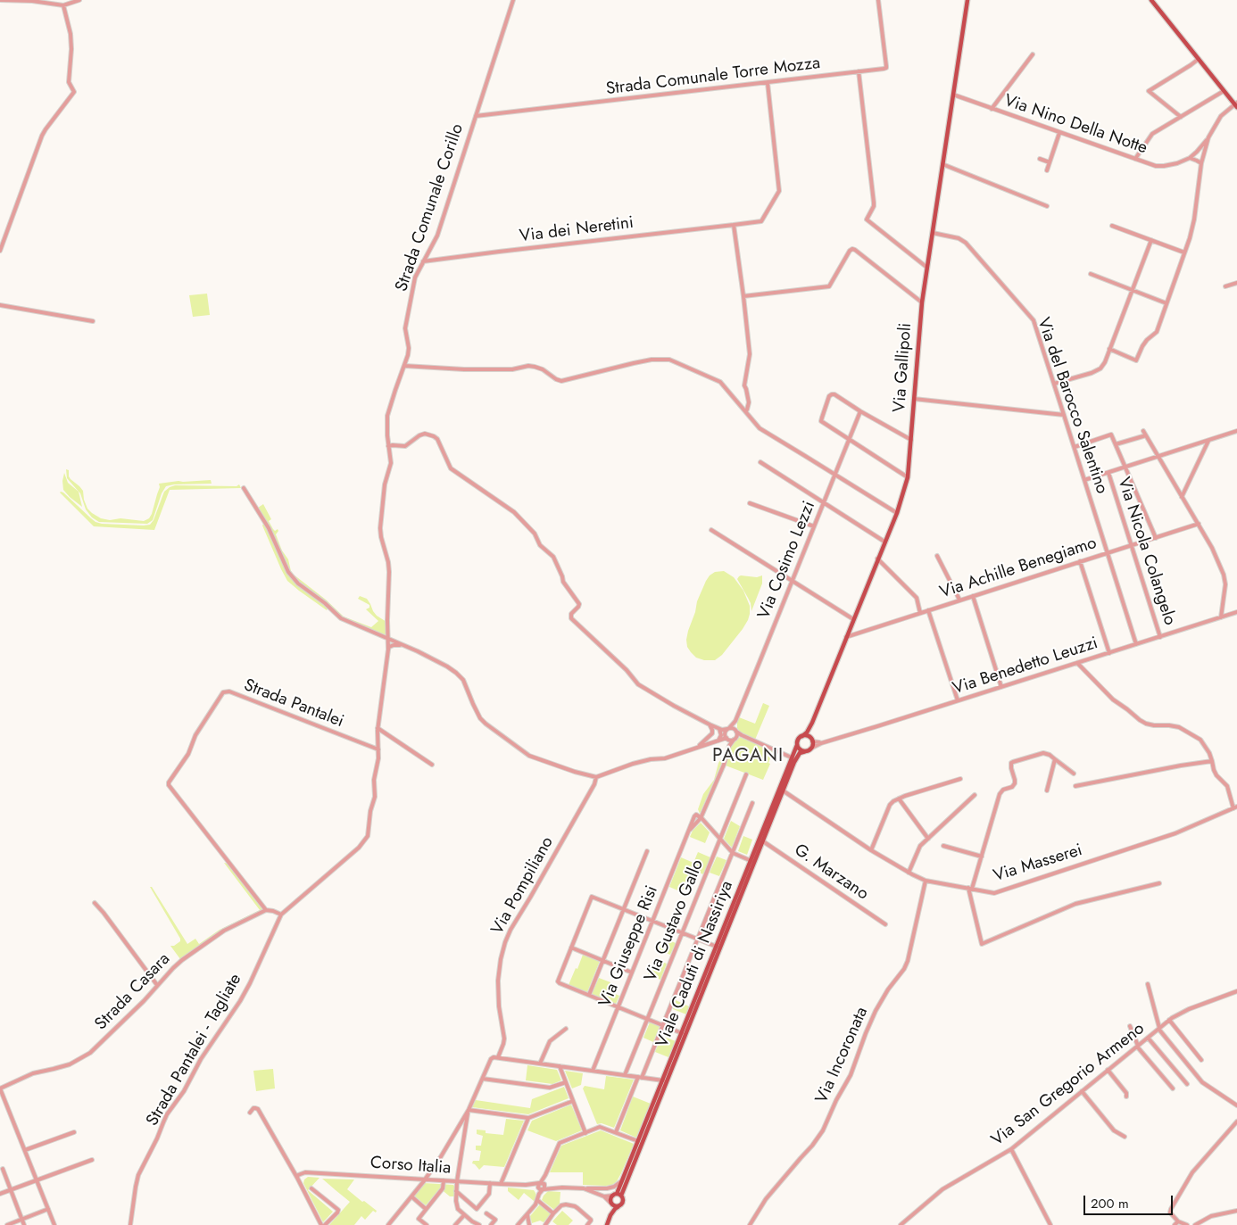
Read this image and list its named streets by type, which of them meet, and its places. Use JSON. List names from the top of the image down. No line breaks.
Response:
{"streets":{"main road":["Via Gallipoli","Viale Caduti di Nassiriya"],"street":["Strada Comunale Torre Mozza","Via Nino Della Notte","Strada Comunale Corillo","Via dei Neretini","Via del Barocco Salentino","Via Nicola Colangelo","Via Cosimo Lezzi","Via Achille Benegiamo","Via Benedetto Leuzzi","Strada Pantalei","Via Masserei","G. Marzano","Via Pompiliano","Via Gustavo Gallo","Via Giuseppe Risi","Strada Casara","Strada Pantalei - Tagliate","Via Incoronata","Via San Gregorio Armeno","Corso Italia"]},"crossings":[["Strada Comunale Torre Mozza","Strada Comunale Corillo"],["Strada Comunale Torre Mozza","Via dei Neretini"],["Via Nino Della Notte","Via Gallipoli"],["Strada Comunale Corillo","Via dei Neretini"],["Strada Comunale Corillo","Strada Pantalei"],["Strada Comunale Corillo","Strada Pantalei - Tagliate"],["Via Gallipoli","Via del Barocco Salentino"],["Via Gallipoli","Via Achille Benegiamo"],["Via Gallipoli","Via Benedetto Leuzzi"],["Via Gallipoli","Viale Caduti di Nassiriya"],["Via del Barocco Salentino","Via Achille Benegiamo"],["Via del Barocco Salentino","Via Benedetto Leuzzi"],["Via Nicola Colangelo","Via Achille Benegiamo"],["Via Nicola Colangelo","Via Benedetto Leuzzi"],["Via Cosimo Lezzi","Via Giuseppe Risi"],["Via Benedetto Leuzzi","Viale Caduti di Nassiriya"],["Strada Pantalei","Strada Casara"],["Via Masserei","Viale Caduti di Nassiriya"],["Via Masserei","Via Incoronata"],["G. Marzano","Viale Caduti di Nassiriya"],["Via Pompiliano","Corso Italia"],["Viale Caduti di Nassiriya","Corso Italia"]],"districts":["PAGANI"],"scale_bar":"200 m"}
